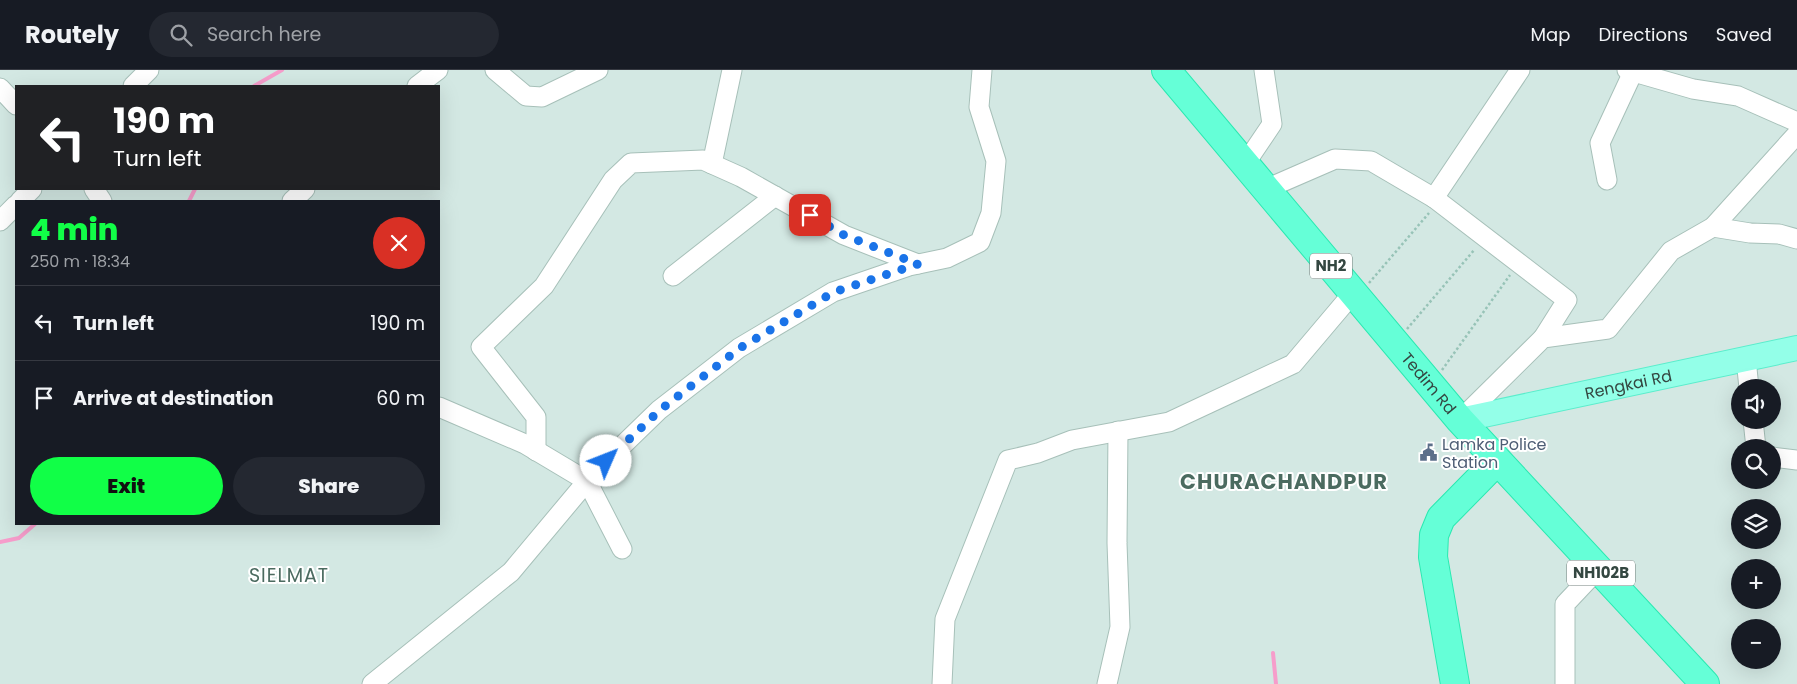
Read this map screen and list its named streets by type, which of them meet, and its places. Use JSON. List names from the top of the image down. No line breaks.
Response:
{"streets":{"highway":["NH2","Tedim Rd","NH102B"],"main road":["Rengkai Rd"]},"crossings":[["Tedim Rd","Rengkai Rd"]],"districts":["CHURACHANDPUR","SIELMAT"],"places":{"public building":["Lamka Police Station"]},"page":{"header":"Routely","search":"Search here","nav":["Map","Directions","Saved"],"turn":["190 m","Turn left"],"heading":["4 min","250 m · 18:34"],"list":[{"name":"Turn left","value":"190 m"},{"name":"Arrive at destination","value":"60 m"}],"map_buttons":["+","−"],"buttons":["Exit","Share"]}}
